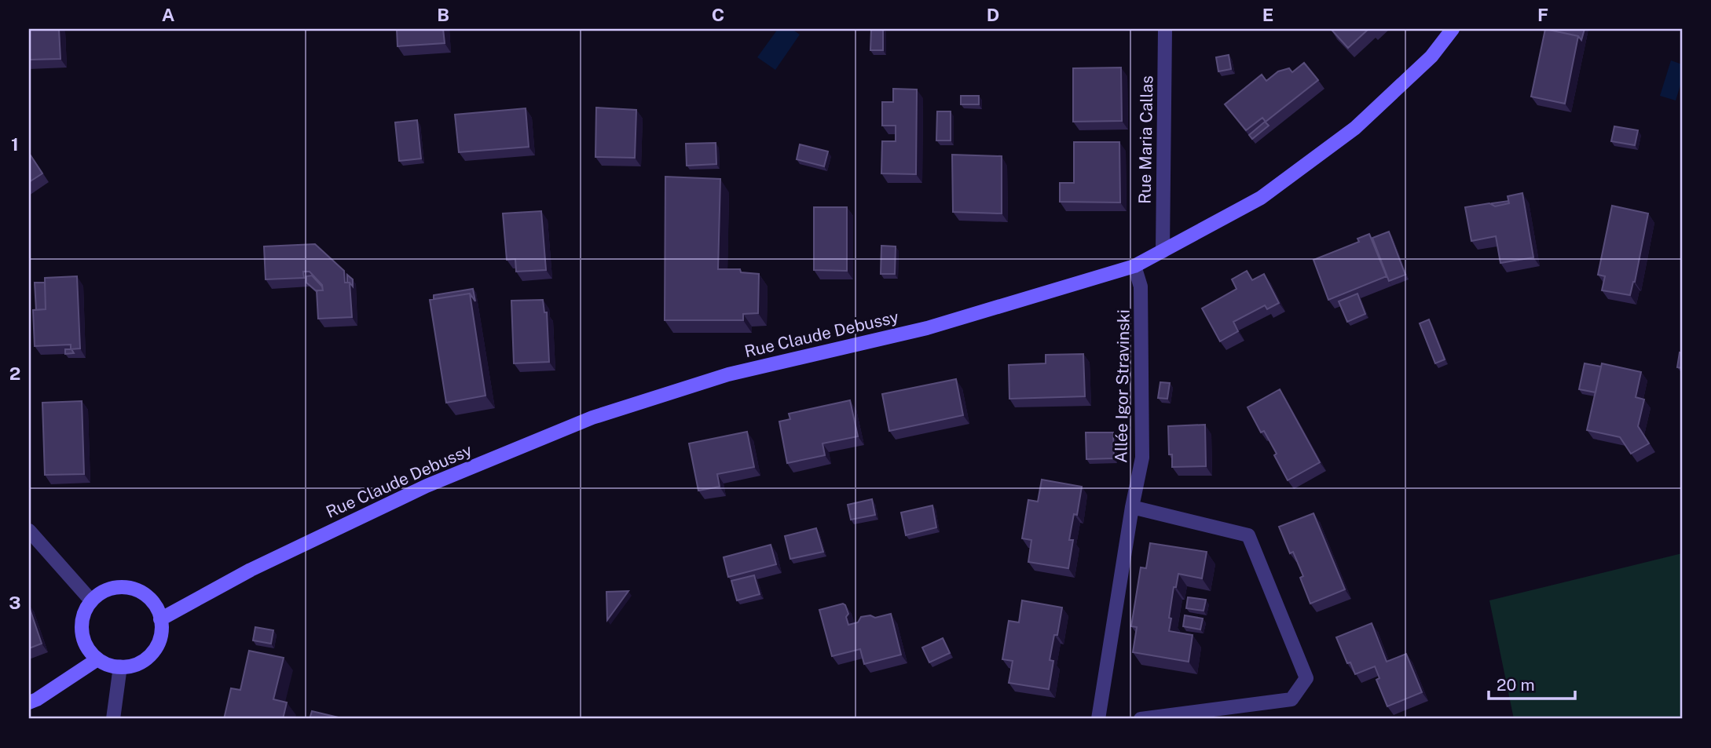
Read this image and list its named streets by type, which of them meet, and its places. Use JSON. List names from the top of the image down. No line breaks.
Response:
{"streets":{"street":["Rue Maria Callas","Rue Claude Debussy","Allée Igor Stravinski"]},"crossings":[["Rue Maria Callas","Rue Claude Debussy"],["Rue Claude Debussy","Allée Igor Stravinski"]],"scale_bar":"20 m","grid":{"columns":["A","B","C","D","E","F"],"rows":["1","2","3"]}}
